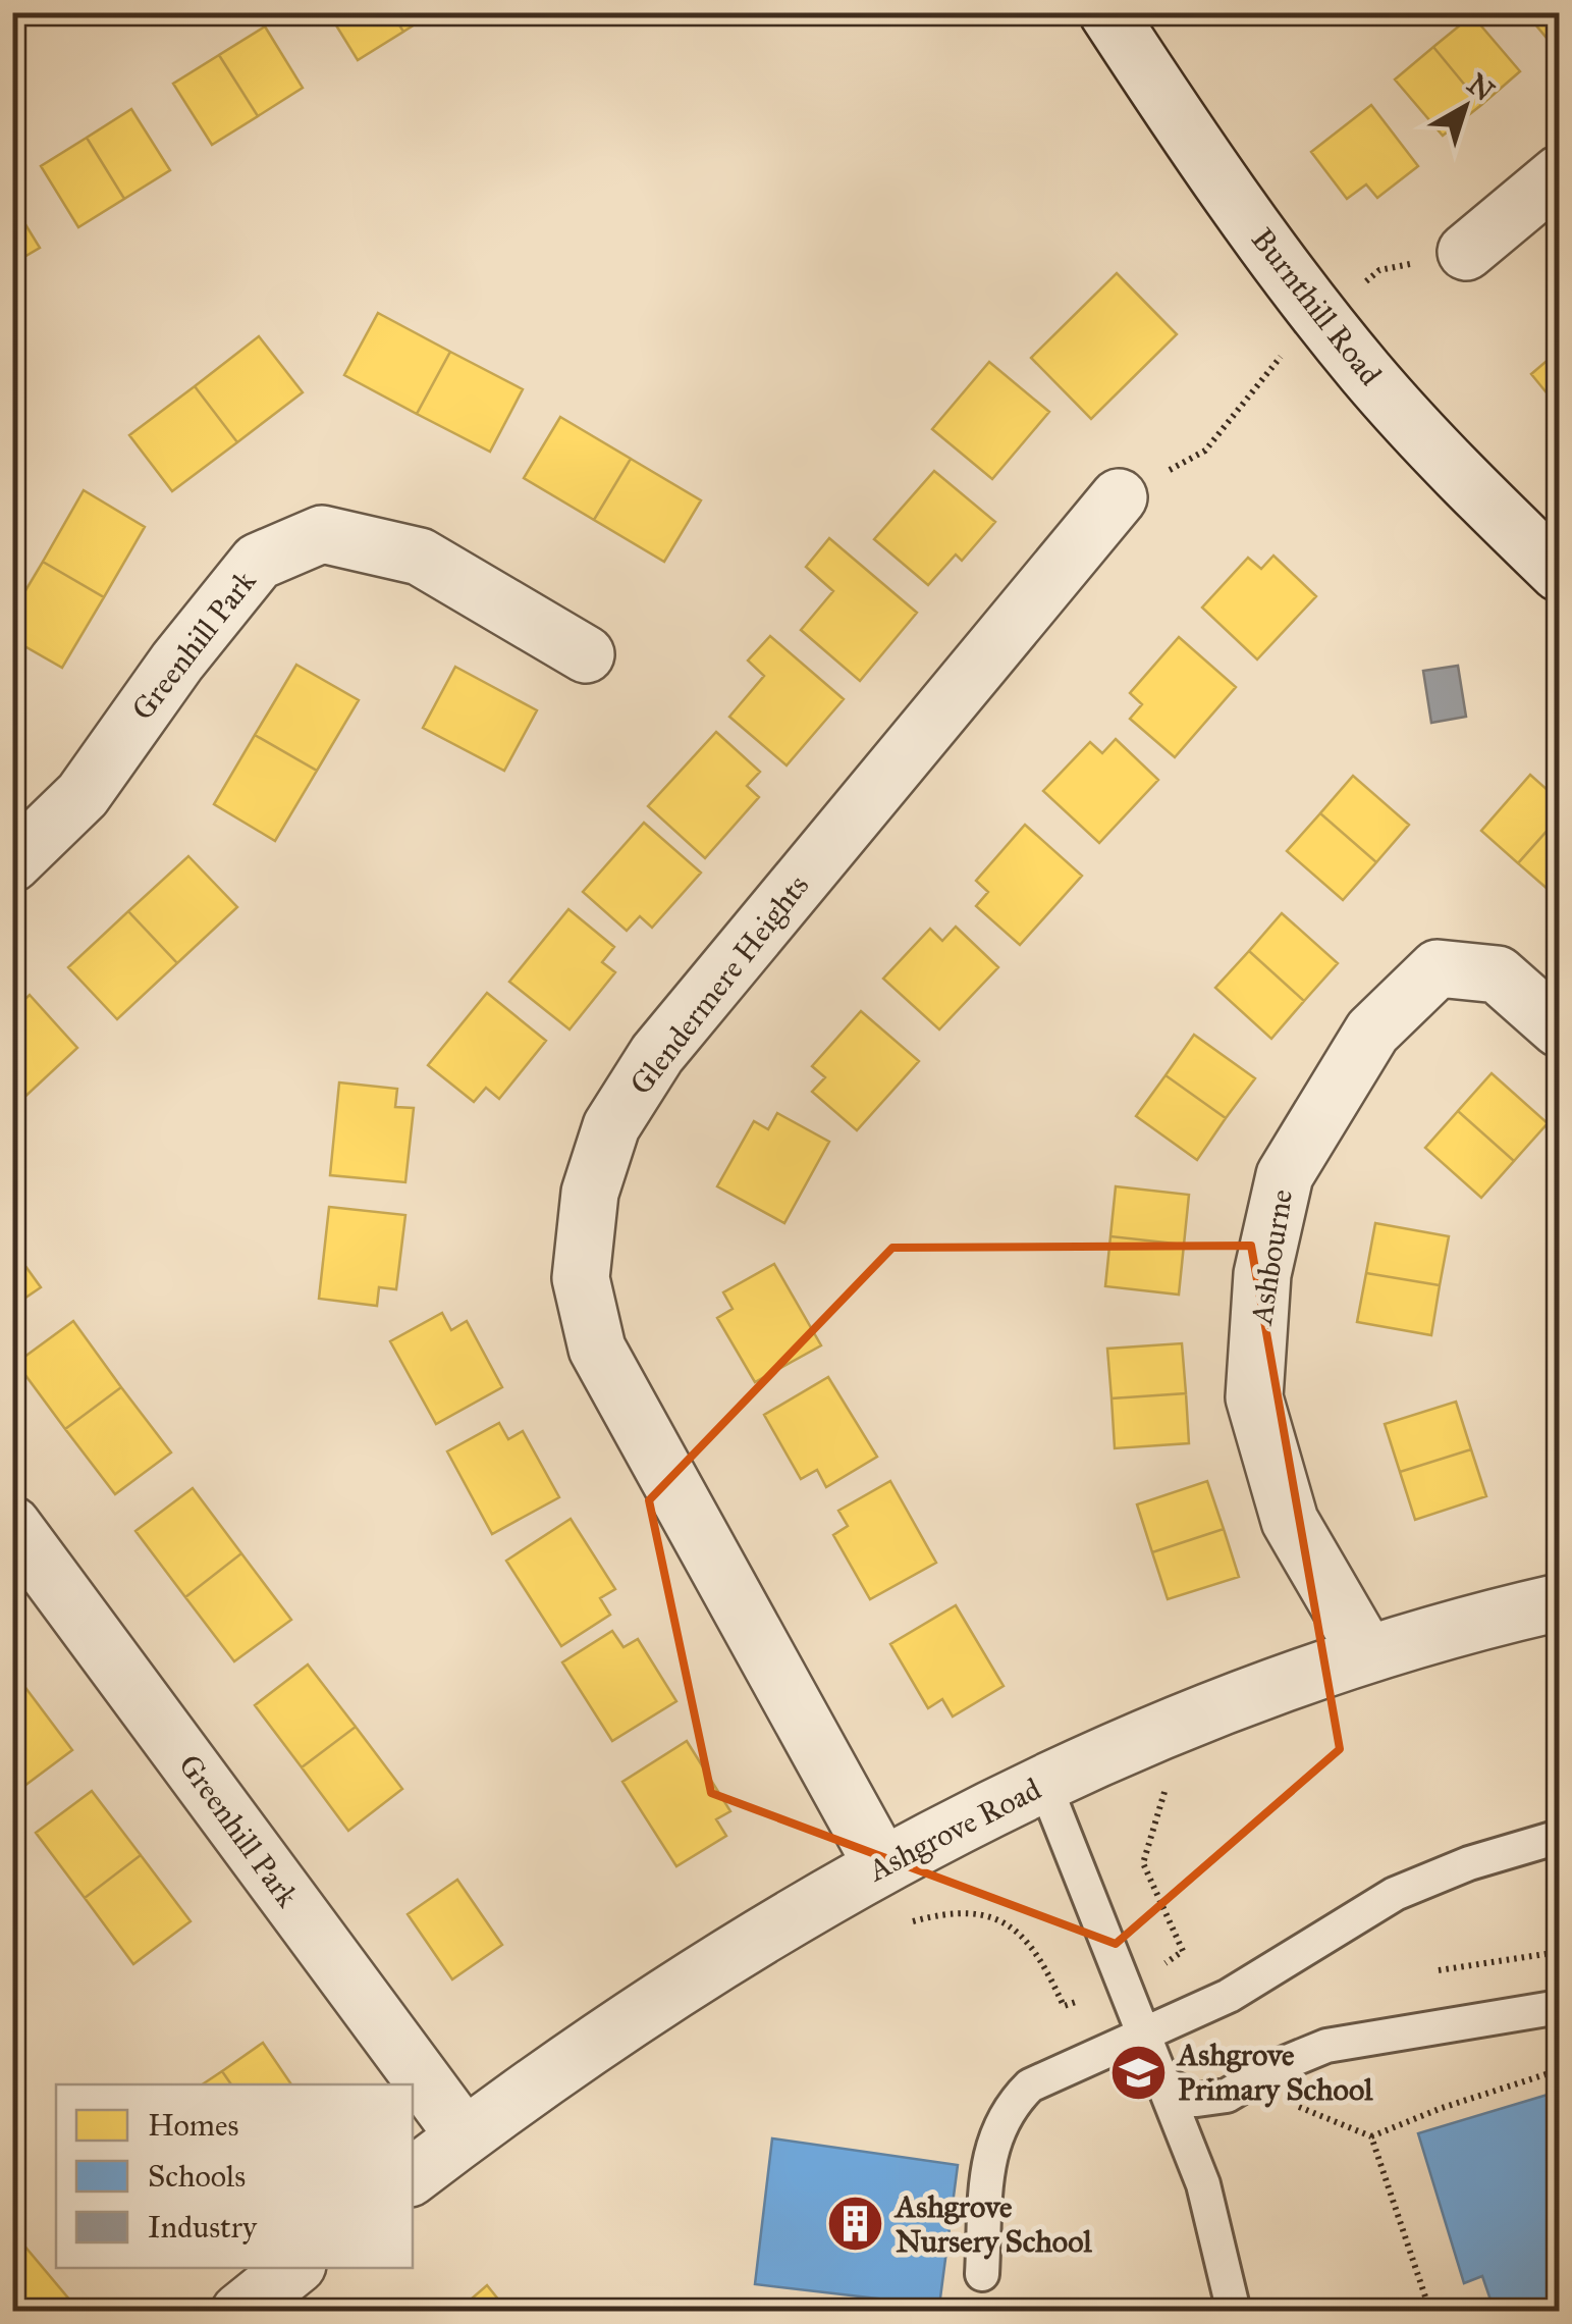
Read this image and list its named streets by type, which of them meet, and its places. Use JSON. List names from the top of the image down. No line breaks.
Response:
{"streets":{"street":["Burnthill Road","Greenhill Park","Glendermere Heights","Ashbourne","Ashgrove Road"]},"crossings":[["Greenhill Park","Ashgrove Road"],["Glendermere Heights","Ashgrove Road"],["Ashbourne","Ashgrove Road"]],"places":{"school or university":["Ashgrove Primary School"],"building":["Ashgrove Nursery School"]},"legend":["Homes","Schools","Industry"],"north":"top right"}
